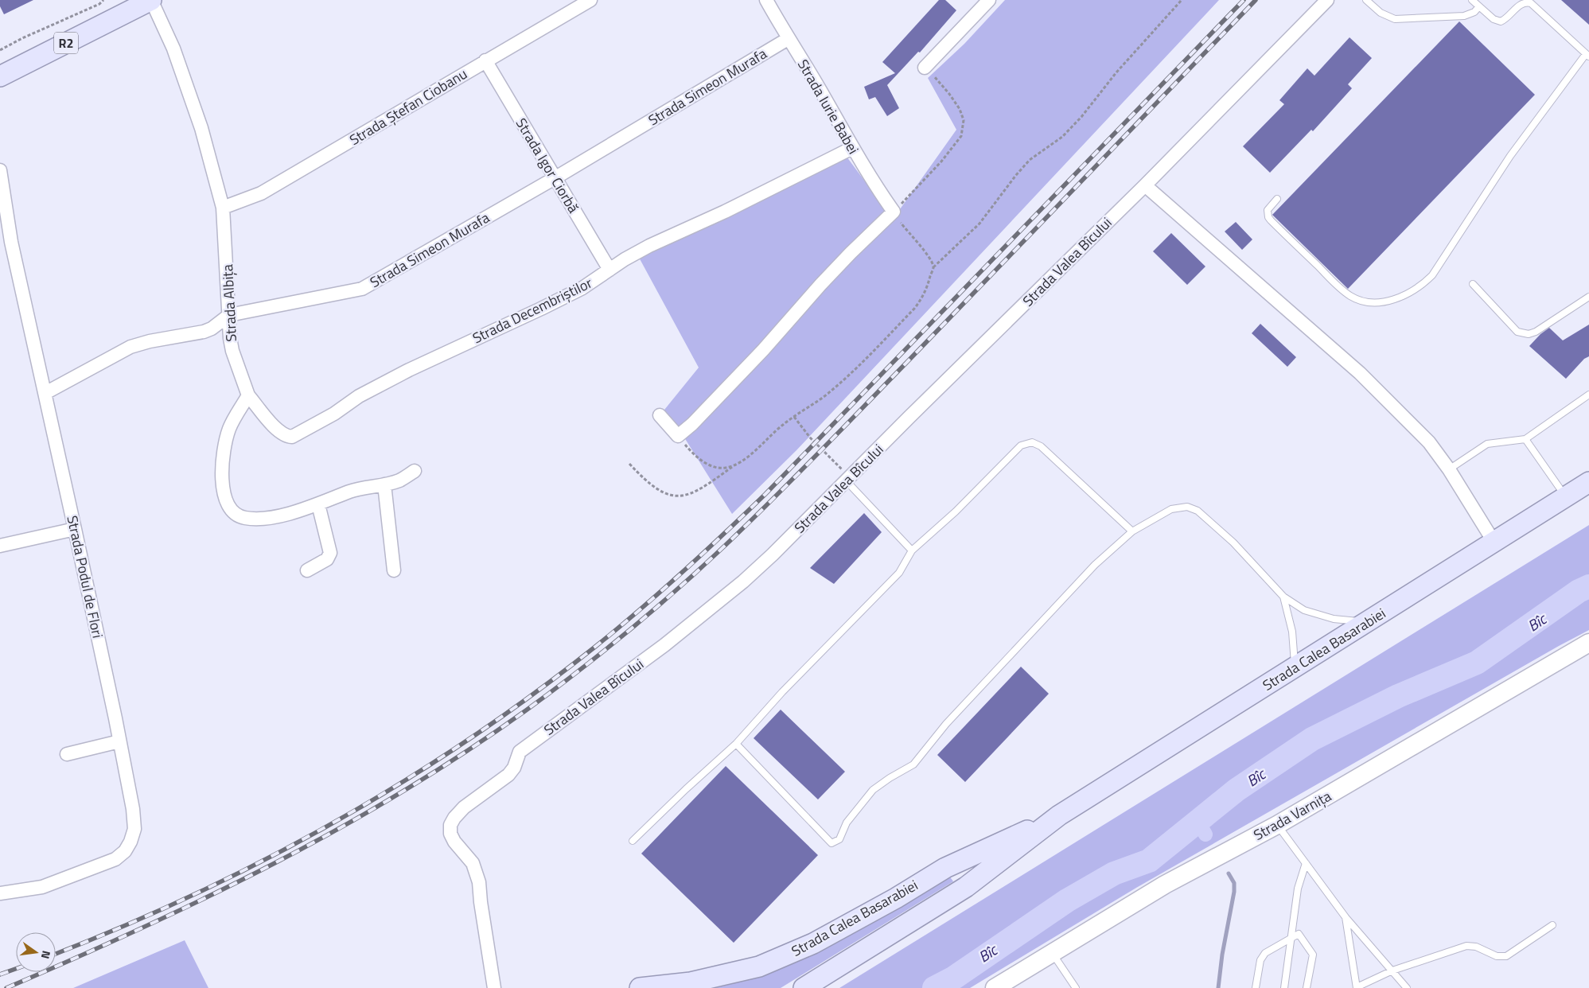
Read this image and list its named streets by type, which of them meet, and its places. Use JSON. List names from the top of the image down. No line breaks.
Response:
{"streets":{"main road":["R2","Strada Calea Basarabiei"],"street":["Strada Simeon Murafa","Strada Ștefan Ciobanu","Strada Iurie Babei","Strada Igor Ciorbă","Strada Valea Bîcului","Strada Albița","Strada Decembriștilor","Strada Podul de Flori","Strada Varnița"]},"crossings":[["R2","Strada Albița"],["Strada Simeon Murafa","Strada Iurie Babei"],["Strada Simeon Murafa","Strada Igor Ciorbă"],["Strada Simeon Murafa","Strada Albița"],["Strada Simeon Murafa","Strada Podul de Flori"],["Strada Ștefan Ciobanu","Strada Igor Ciorbă"],["Strada Ștefan Ciobanu","Strada Albița"],["Strada Iurie Babei","Strada Decembriștilor"],["Strada Igor Ciorbă","Strada Decembriștilor"],["Strada Albița","Strada Decembriștilor"]],"water":["Bîc"],"north":"right"}
